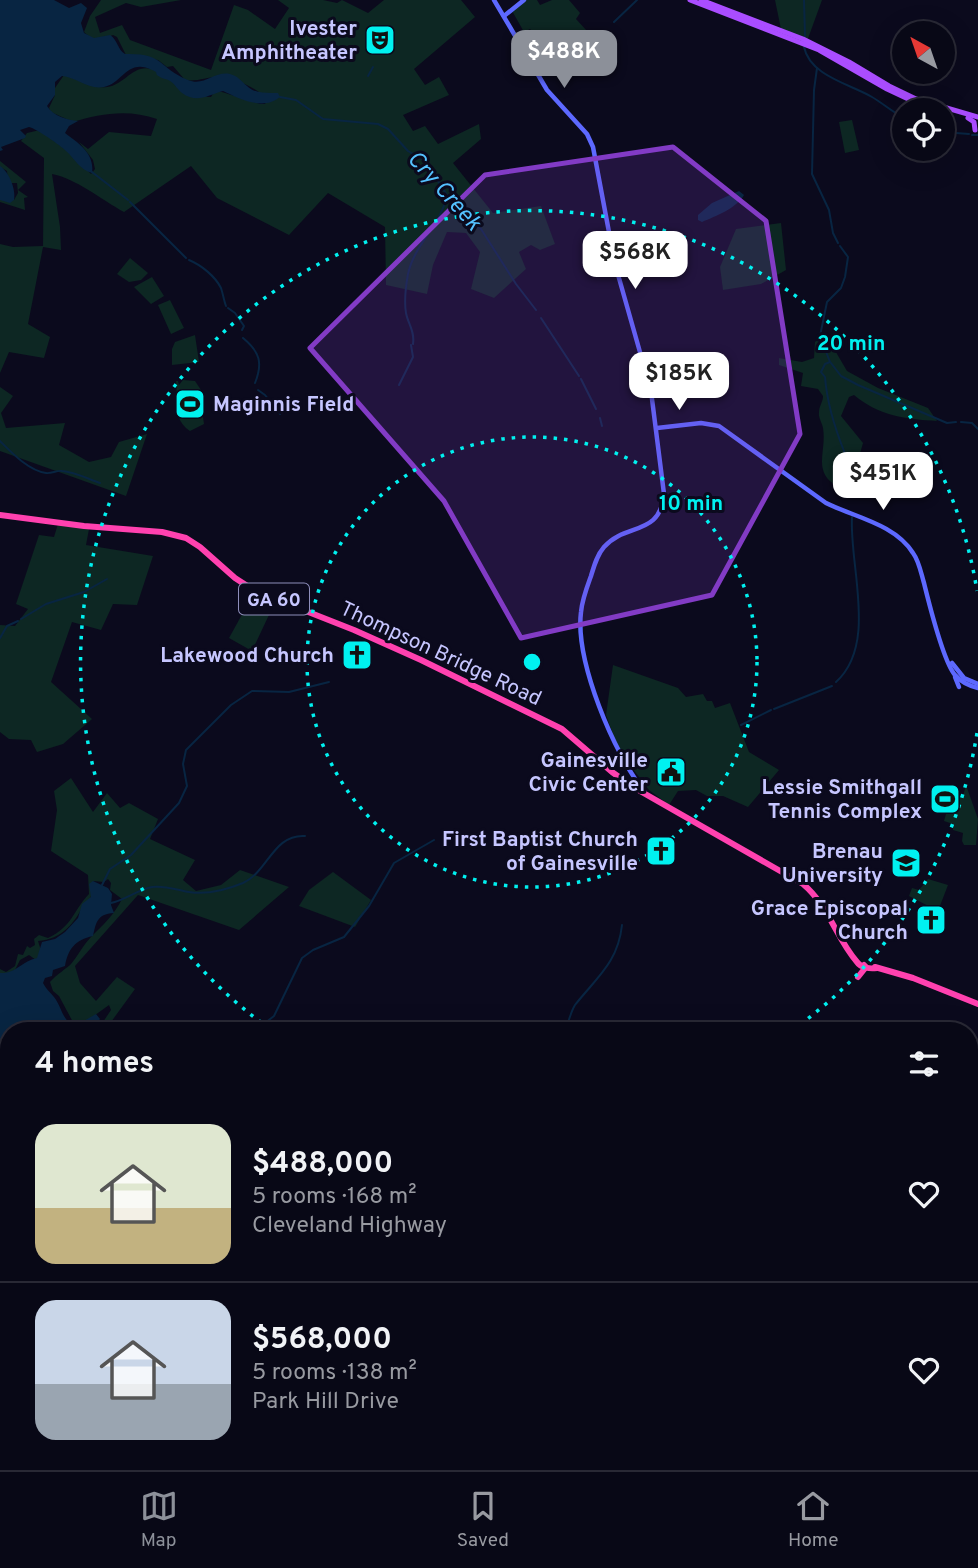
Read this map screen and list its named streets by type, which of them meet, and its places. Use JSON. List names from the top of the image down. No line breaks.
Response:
{"streets":{"highway":["GA 60","Thompson Bridge Road"]},"water":["Cry Creek"],"places":{"theatre":["Ivester Amphitheater"],"sports":["Maginnis Field","Lessie Smithgall Tennis Complex"],"church":["Lakewood Church","First Baptist Church of Gainesville","Grace Episcopal Church"],"public building":["Gainesville Civic Center"],"school or university":["Brenau University"]},"north":"top left","page":{"price":["$488K","$568K","$185K","$451K"],"heading":"4 homes","list":[{"name":"$488,000","note":"5 rooms · 168 m² · Cleveland Highway"},{"name":"$568,000","note":"5 rooms · 138 m² · Park Hill Drive"}],"tabs":["Map","Saved","Home"]},"rings":["20 min","10 min"]}
